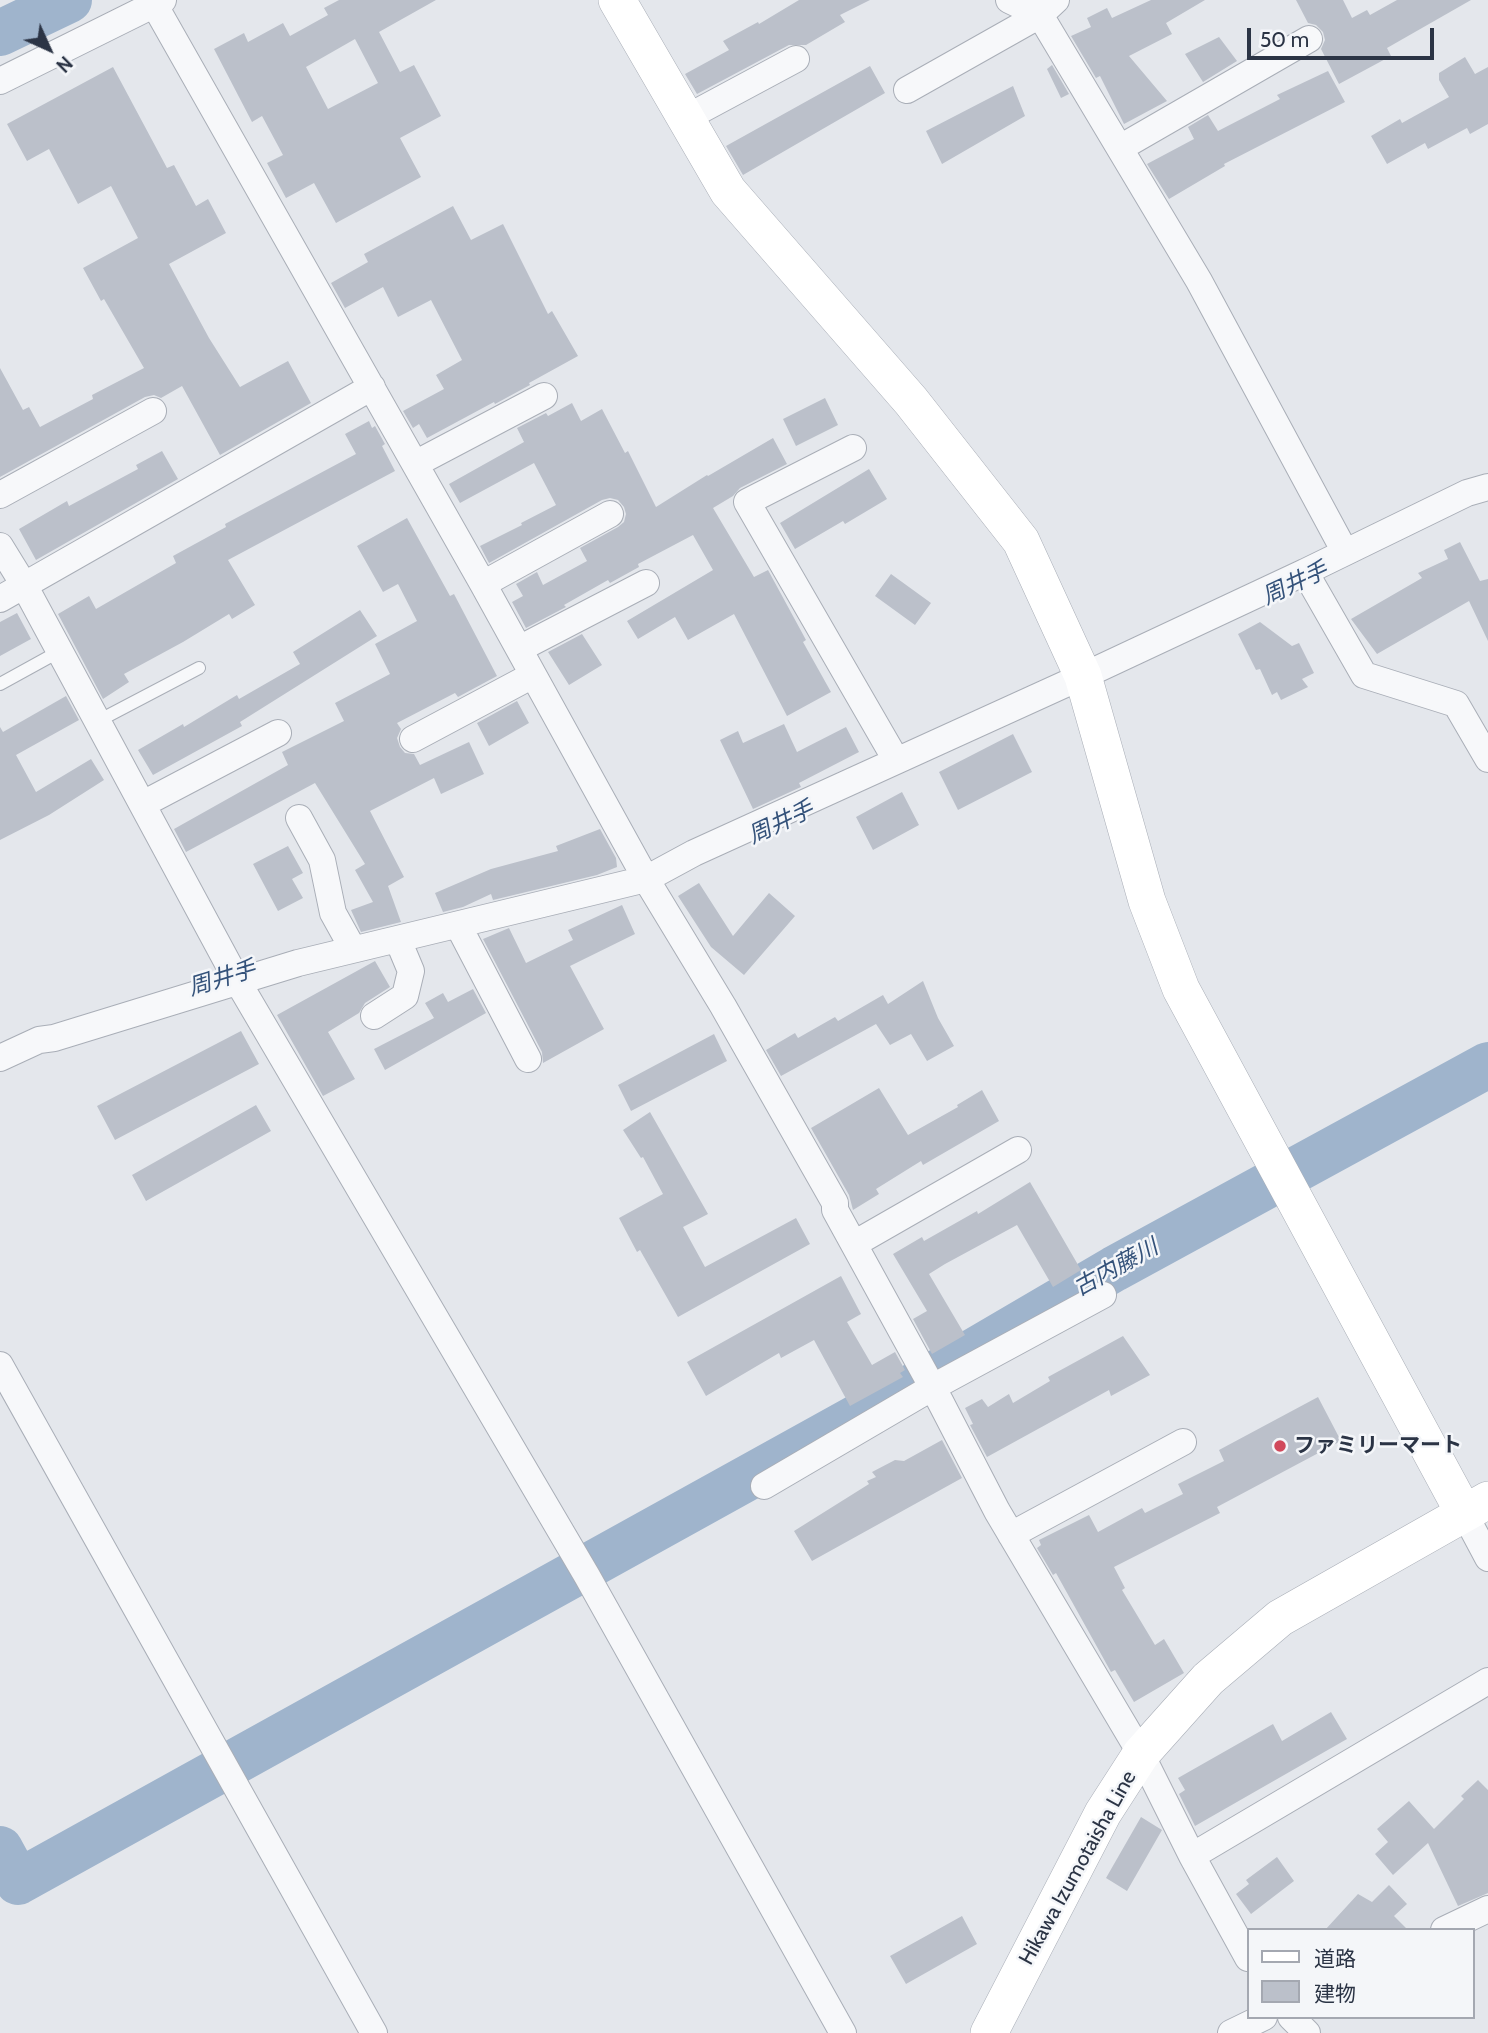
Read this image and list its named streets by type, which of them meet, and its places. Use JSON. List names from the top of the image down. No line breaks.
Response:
{"streets":{"street":["Hikawa Izumotaisha Line"]},"water":["周井手","古内藤川"],"places":["ファミリーマート"],"legend":["道路","建物"],"scale_bar":"50 m","north":"bottom right"}
